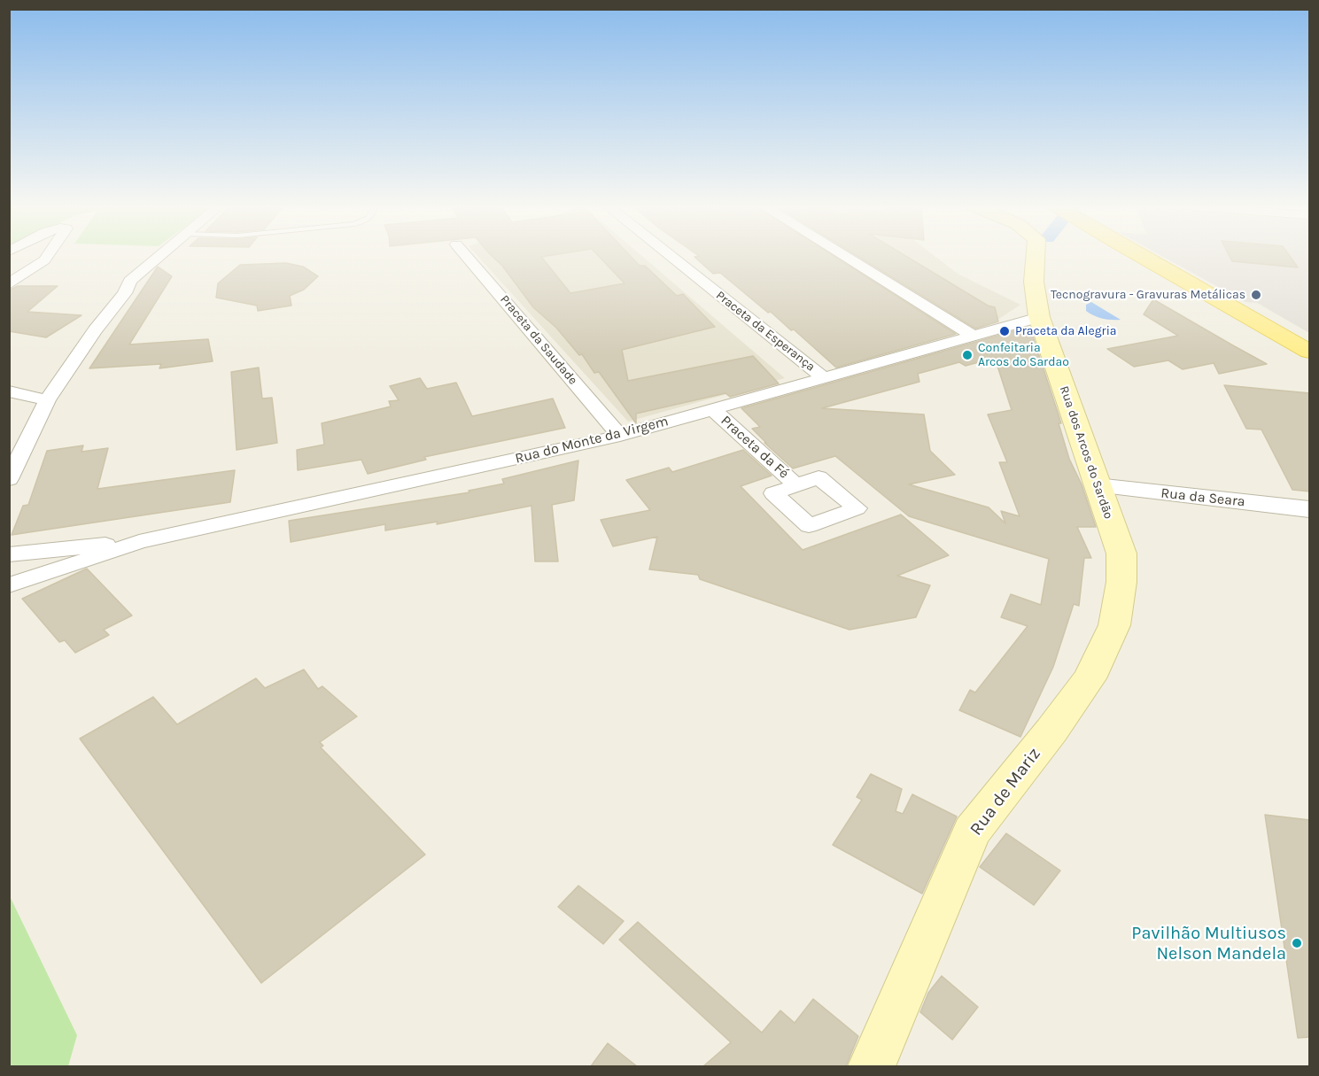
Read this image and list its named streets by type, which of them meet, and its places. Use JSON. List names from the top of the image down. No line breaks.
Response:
{"streets":{"main road":["Rua dos Arcos do Sardão","Rua de Mariz"],"street":["Praceta da Esperança","Praceta da Saudade","Rua do Monte da Virgem","Praceta da Fé","Rua da Seara"]},"crossings":[["Praceta da Esperança","Rua do Monte da Virgem"],["Praceta da Saudade","Rua do Monte da Virgem"],["Rua do Monte da Virgem","Praceta da Fé"],["Rua do Monte da Virgem","Rua dos Arcos do Sardão"],["Rua dos Arcos do Sardão","Rua da Seara"],["Rua dos Arcos do Sardão","Rua de Mariz"]],"places":["Tecnogravura - Gravuras Metálicas","Praceta da Alegria","Confeitaria Arcos do Sardao","Pavilhão Multiusos Nelson Mandela"]}
